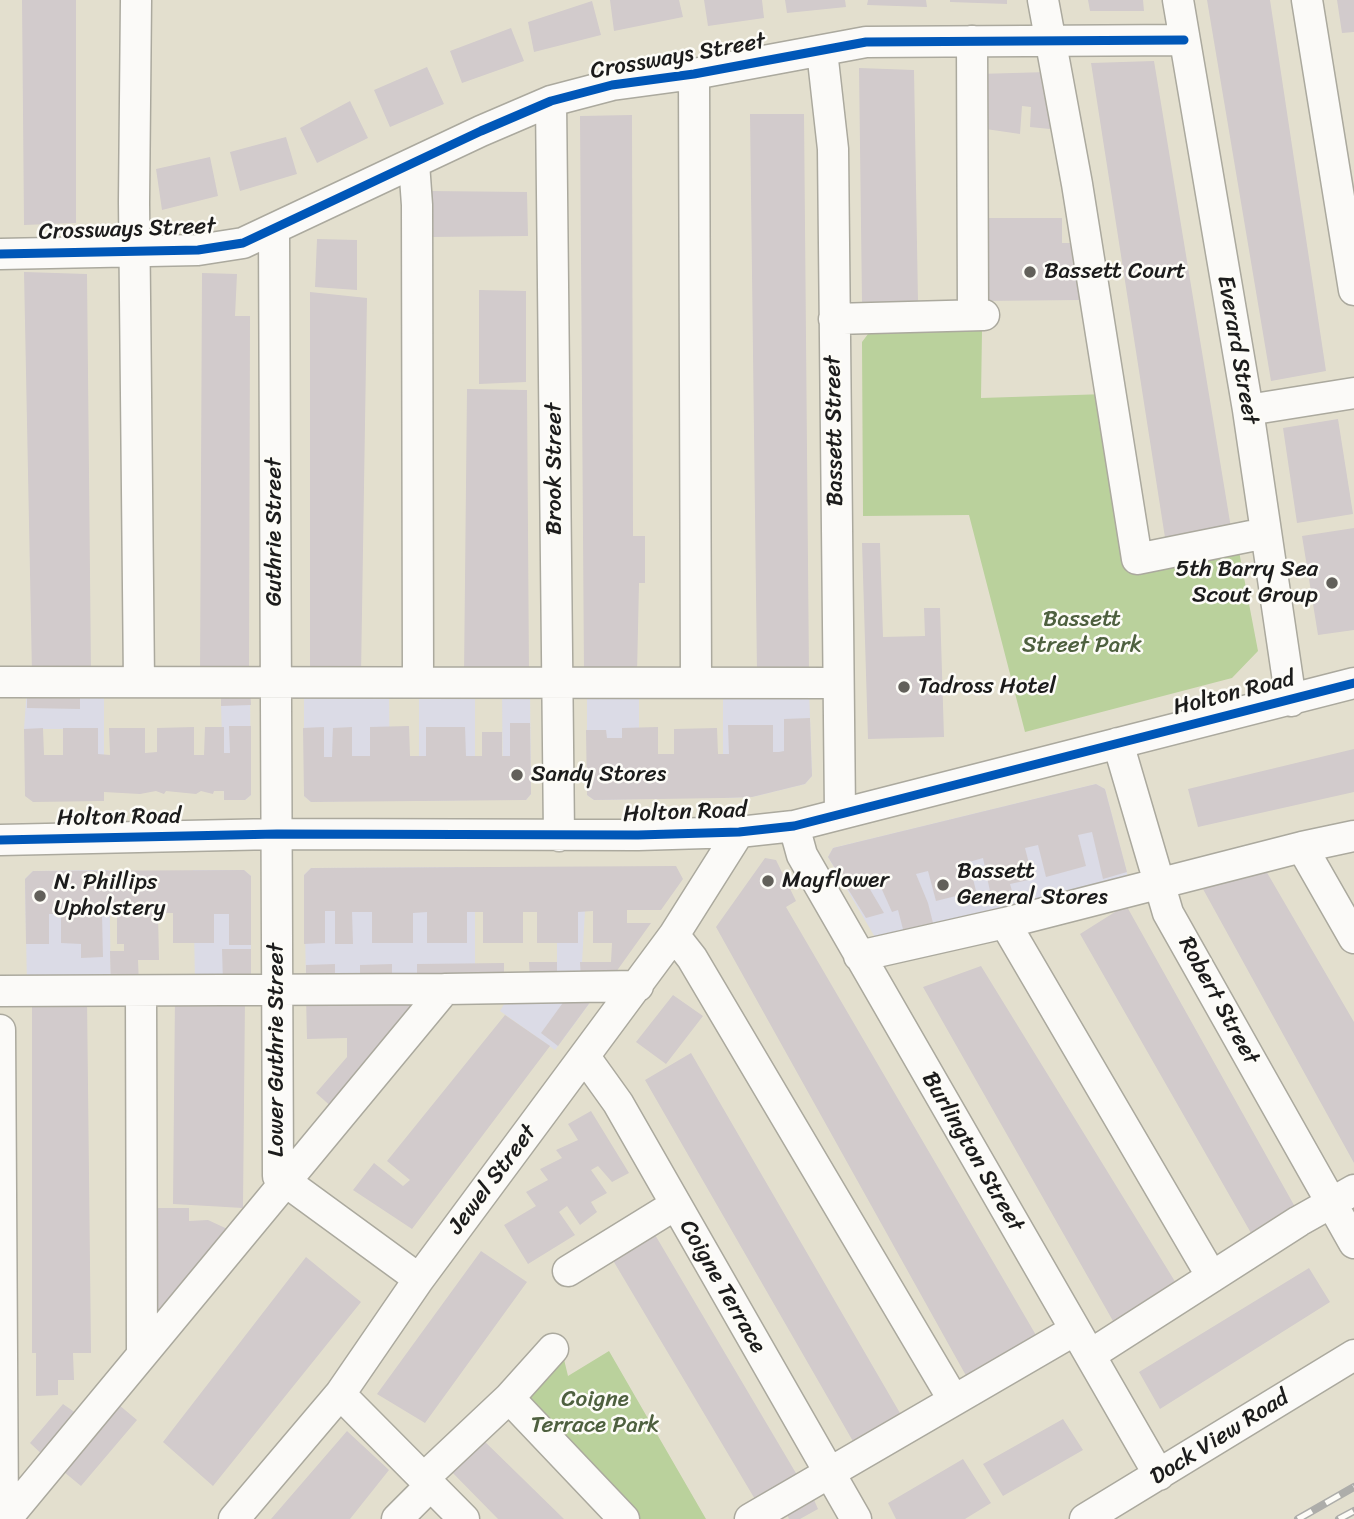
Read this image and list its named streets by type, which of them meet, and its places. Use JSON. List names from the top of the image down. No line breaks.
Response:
{"streets":{"street":["Crossways Street","Everard Street","Bassett Street","Brook Street","Guthrie Street","Holton Road","Robert Street","Lower Guthrie Street","Burlington Street","Jewel Street","Coigne Terrace","Dock View Road"]},"crossings":[["Crossways Street","Everard Street"],["Crossways Street","Bassett Street"],["Crossways Street","Brook Street"],["Crossways Street","Guthrie Street"],["Everard Street","Holton Road"],["Bassett Street","Holton Road"],["Brook Street","Holton Road"],["Guthrie Street","Holton Road"],["Guthrie Street","Lower Guthrie Street"],["Holton Road","Robert Street"],["Holton Road","Lower Guthrie Street"],["Holton Road","Burlington Street"],["Holton Road","Jewel Street"],["Lower Guthrie Street","Jewel Street"],["Burlington Street","Dock View Road"],["Jewel Street","Coigne Terrace"]],"parks":["Bassett Street Park","Coigne Terrace Park"],"places":["Bassett Court","5th Barry Sea Scout Group","Tadross Hotel","Sandy Stores","Mayflower","Bassett General Stores","N. Phillips Upholstery"]}
